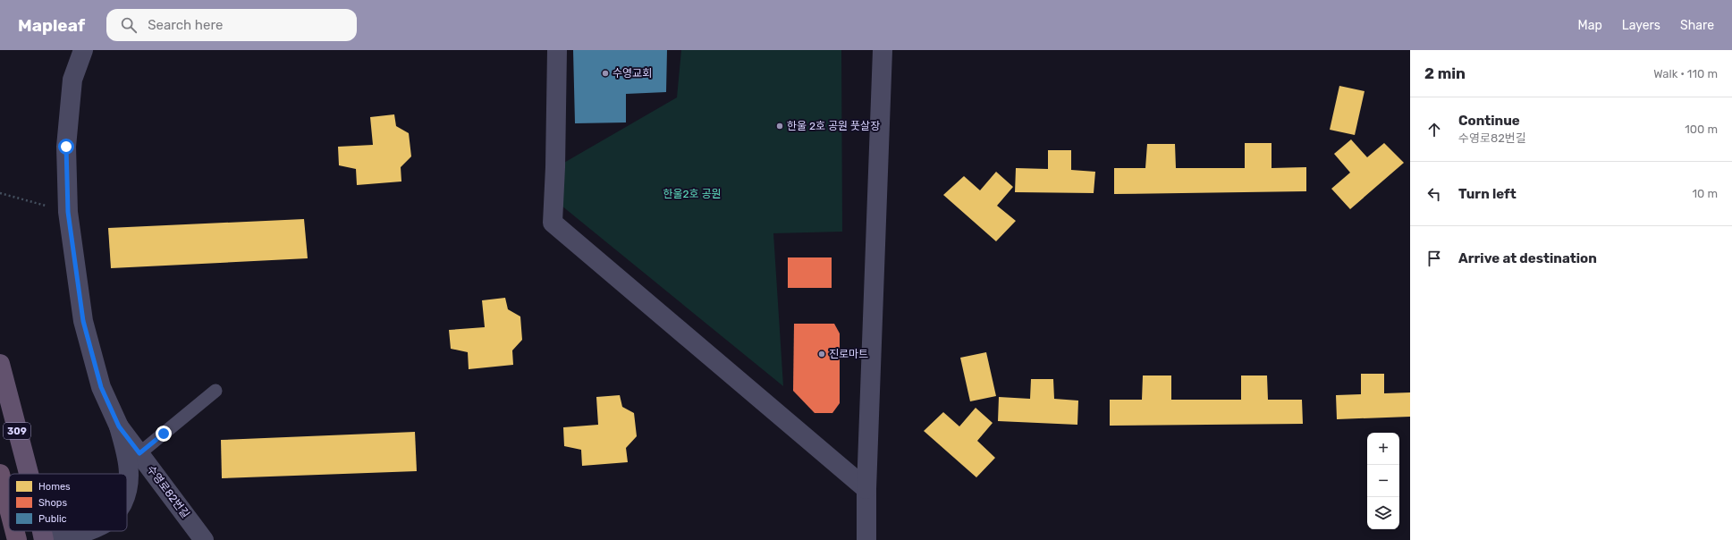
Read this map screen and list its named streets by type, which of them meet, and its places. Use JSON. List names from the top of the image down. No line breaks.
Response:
{"streets":{"highway":["309"],"street":["수영로82번길"]},"parks":["한울2호 공원"],"places":["수영교회","한울 2호 공원 풋살장","진로마트"],"legend":["Homes","Shops","Public"],"page":{"header":"Mapleaf","search":"Search here","nav":["Map","Layers","Share"],"heading":["2 min","Walk · 110 m"],"list":[["Continue","수영로82번길","100 m"],["Turn left","10 m"],"Arrive at destination"],"map_buttons":["+","−"]}}
